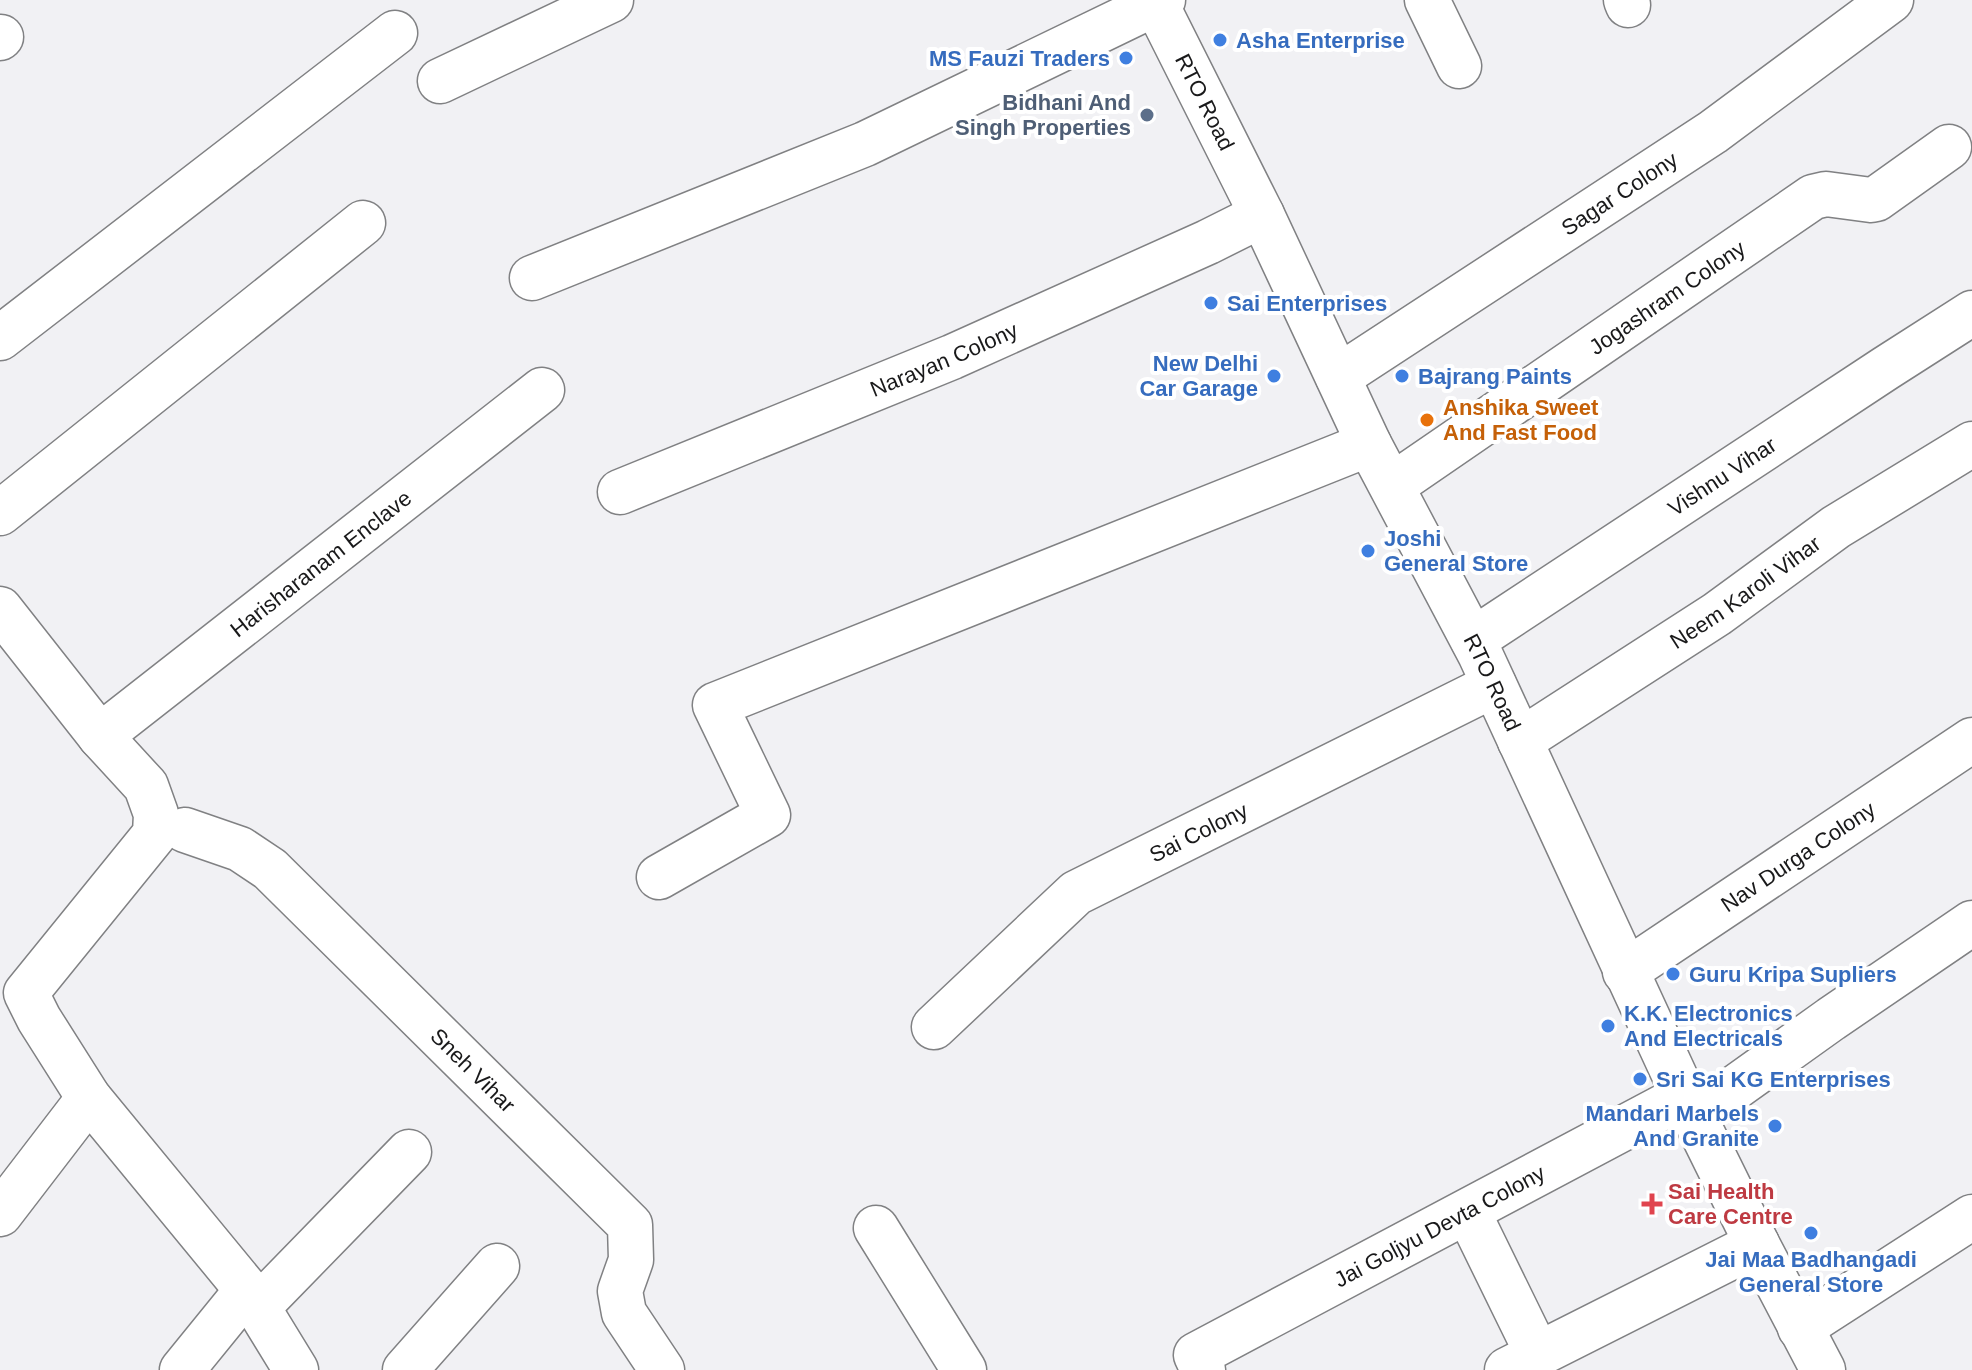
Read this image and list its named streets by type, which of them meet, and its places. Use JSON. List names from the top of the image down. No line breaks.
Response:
{"streets":{"street":["RTO Road","Sagar Colony","Jogashram Colony","Narayan Colony","Vishnu Vihar","Harisharanam Enclave","Neem Karoli Vihar","Sai Colony","Nav Durga Colony","Sneh Vihar","Jai Goljyu Devta Colony"]},"crossings":[["RTO Road","Sagar Colony"],["RTO Road","Jogashram Colony"],["RTO Road","Narayan Colony"],["RTO Road","Vishnu Vihar"],["RTO Road","Neem Karoli Vihar"],["RTO Road","Sai Colony"],["RTO Road","Nav Durga Colony"],["RTO Road","Jai Goljyu Devta Colony"]],"places":{"other":["Asha Enterprise","MS Fauzi Traders","Bidhani And Singh Properties","Sai Enterprises","New Delhi Car Garage","Bajrang Paints","Anshika Sweet And Fast Food","Joshi General Store","Guru Kripa Supliers","K.K. Electronics And Electricals","Sri Sai KG Enterprises","Mandari Marbels And Granite","Jai Maa Badhangadi General Store"],"health":["Sai Health Care Centre"]}}
